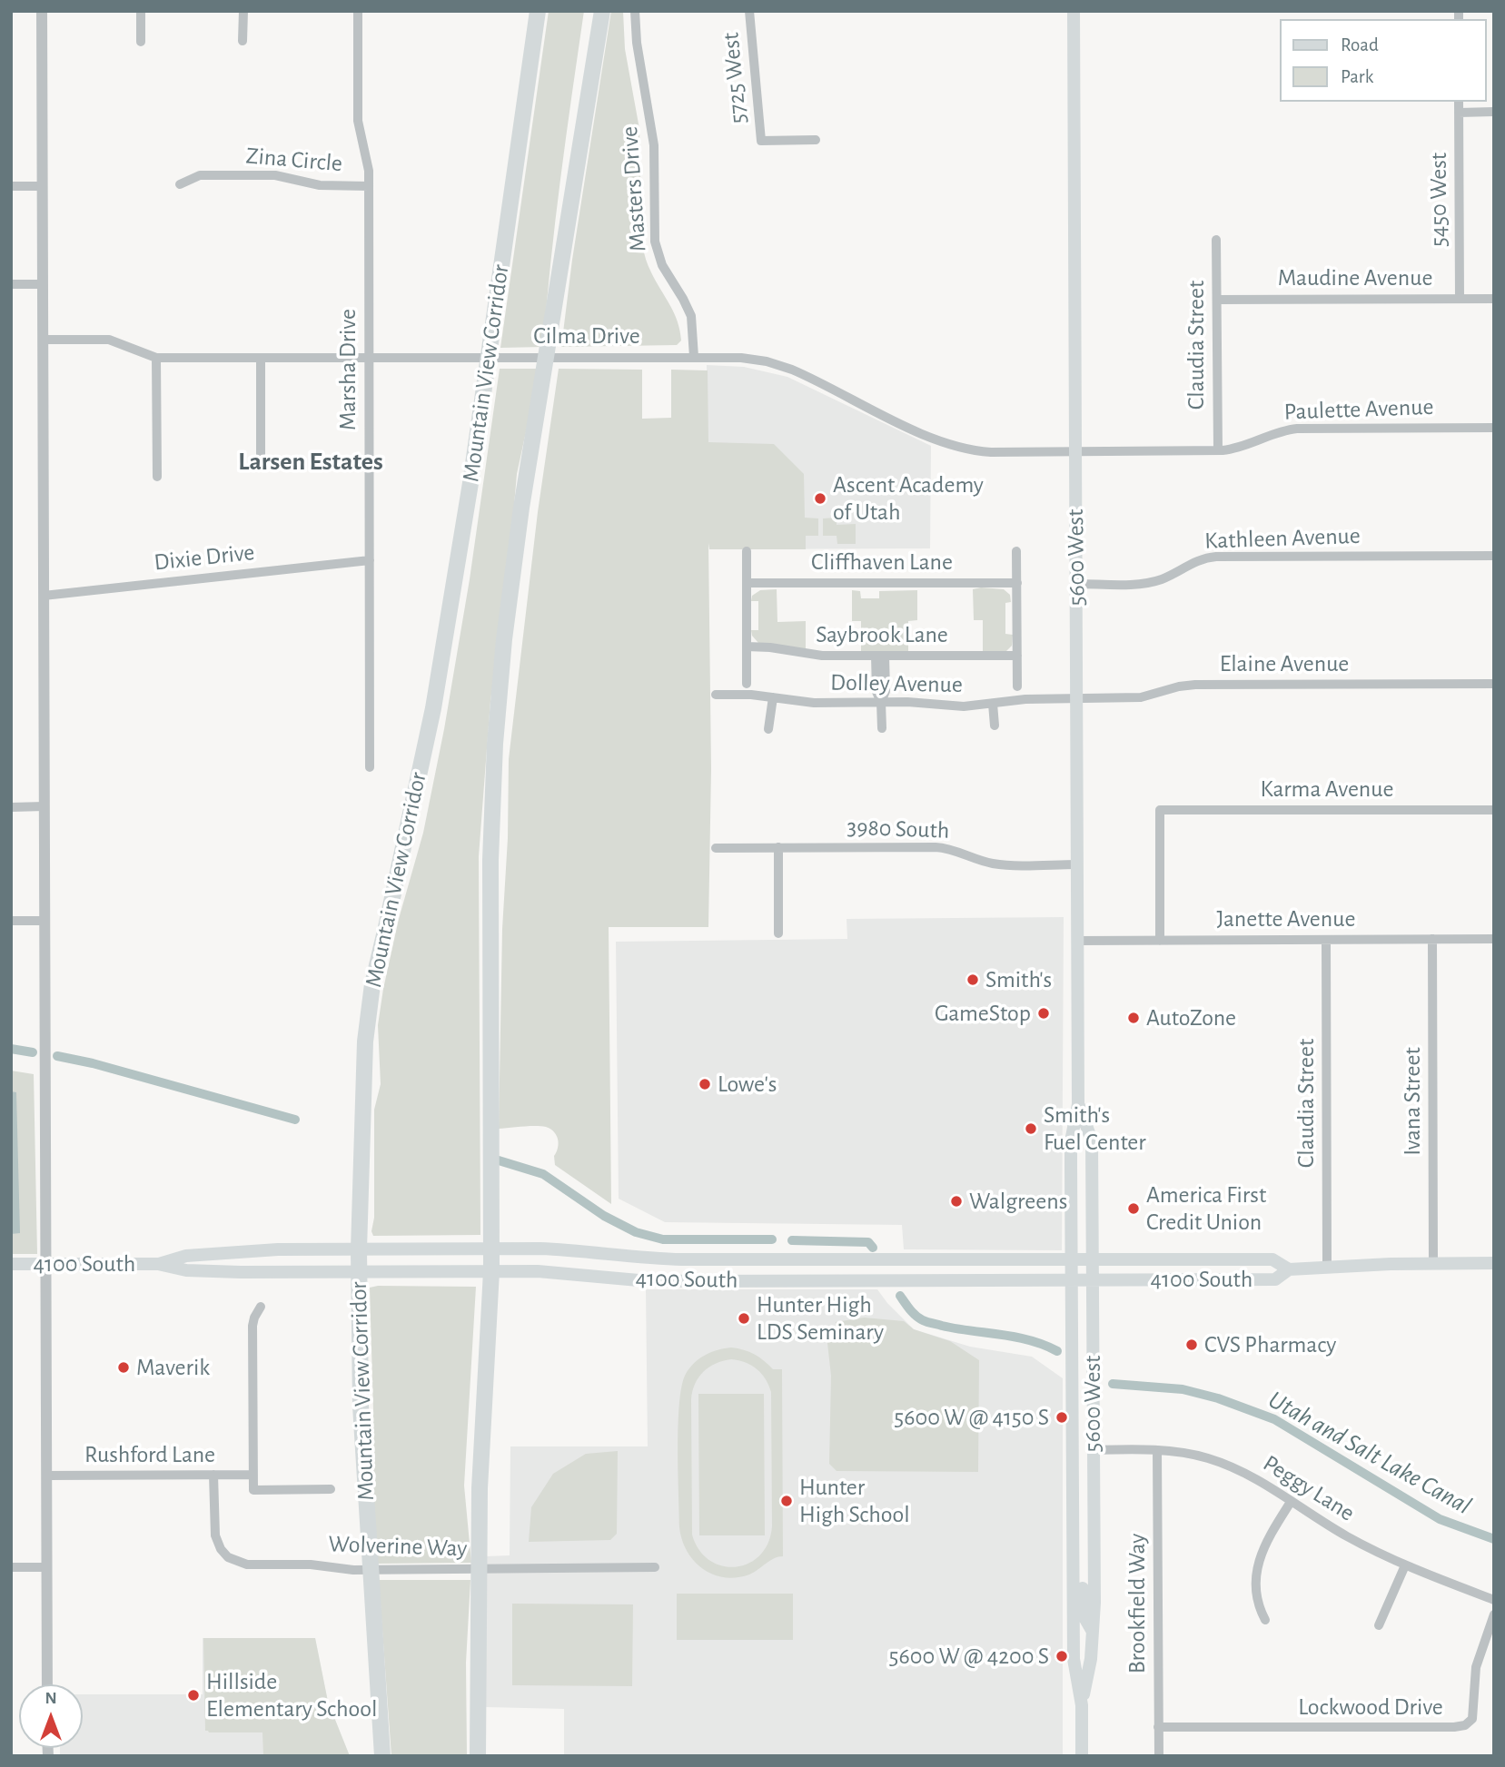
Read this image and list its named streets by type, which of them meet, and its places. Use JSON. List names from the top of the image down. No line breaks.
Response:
{"streets":{"highway":["Mountain View Corridor"],"main road":["5600 West","4100 South"],"street":["5725 West","Zina Circle","Masters Drive","5450 West","Maudine Avenue","Cilma Drive","Claudia Street","Marsha Drive","Paulette Avenue","Kathleen Avenue","Dixie Drive","Cliffhaven Lane","Saybrook Lane","Elaine Avenue","Dolley Avenue","Karma Avenue","3980 South","Janette Avenue","Ivana Street","Rushford Lane","Peggy Lane","Wolverine Way","Brookfield Way","Lockwood Drive"]},"crossings":[["Zina Circle","Marsha Drive"],["Masters Drive","Cilma Drive"],["5450 West","Maudine Avenue"],["Maudine Avenue","Claudia Street"],["Cilma Drive","Marsha Drive"],["Cilma Drive","Paulette Avenue"],["Cilma Drive","5600 West"],["Claudia Street","Paulette Avenue"],["Claudia Street","Janette Avenue"],["Claudia Street","4100 South"],["Marsha Drive","Dixie Drive"],["Mountain View Corridor","4100 South"],["Paulette Avenue","5600 West"],["Kathleen Avenue","5600 West"],["5600 West","Elaine Avenue"],["5600 West","Dolley Avenue"],["5600 West","3980 South"],["5600 West","Janette Avenue"],["5600 West","4100 South"],["5600 West","Peggy Lane"],["Elaine Avenue","Dolley Avenue"],["Karma Avenue","Janette Avenue"],["Janette Avenue","Ivana Street"],["Ivana Street","4100 South"],["Rushford Lane","Wolverine Way"],["Peggy Lane","Brookfield Way"],["Brookfield Way","Lockwood Drive"]],"districts":["Larsen Estates"],"water":["Utah and Salt Lake Canal"],"places":["Ascent Academy of Utah","Smith's","GameStop","AutoZone","Lowe's","Smith's Fuel Center","Walgreens","America First Credit Union","Hunter High LDS Seminary","CVS Pharmacy","Maverik","5600 W @ 4150 S","Hunter High School","5600 W @ 4200 S","Hillside Elementary School"],"legend":["Road","Park"],"north":"top"}
